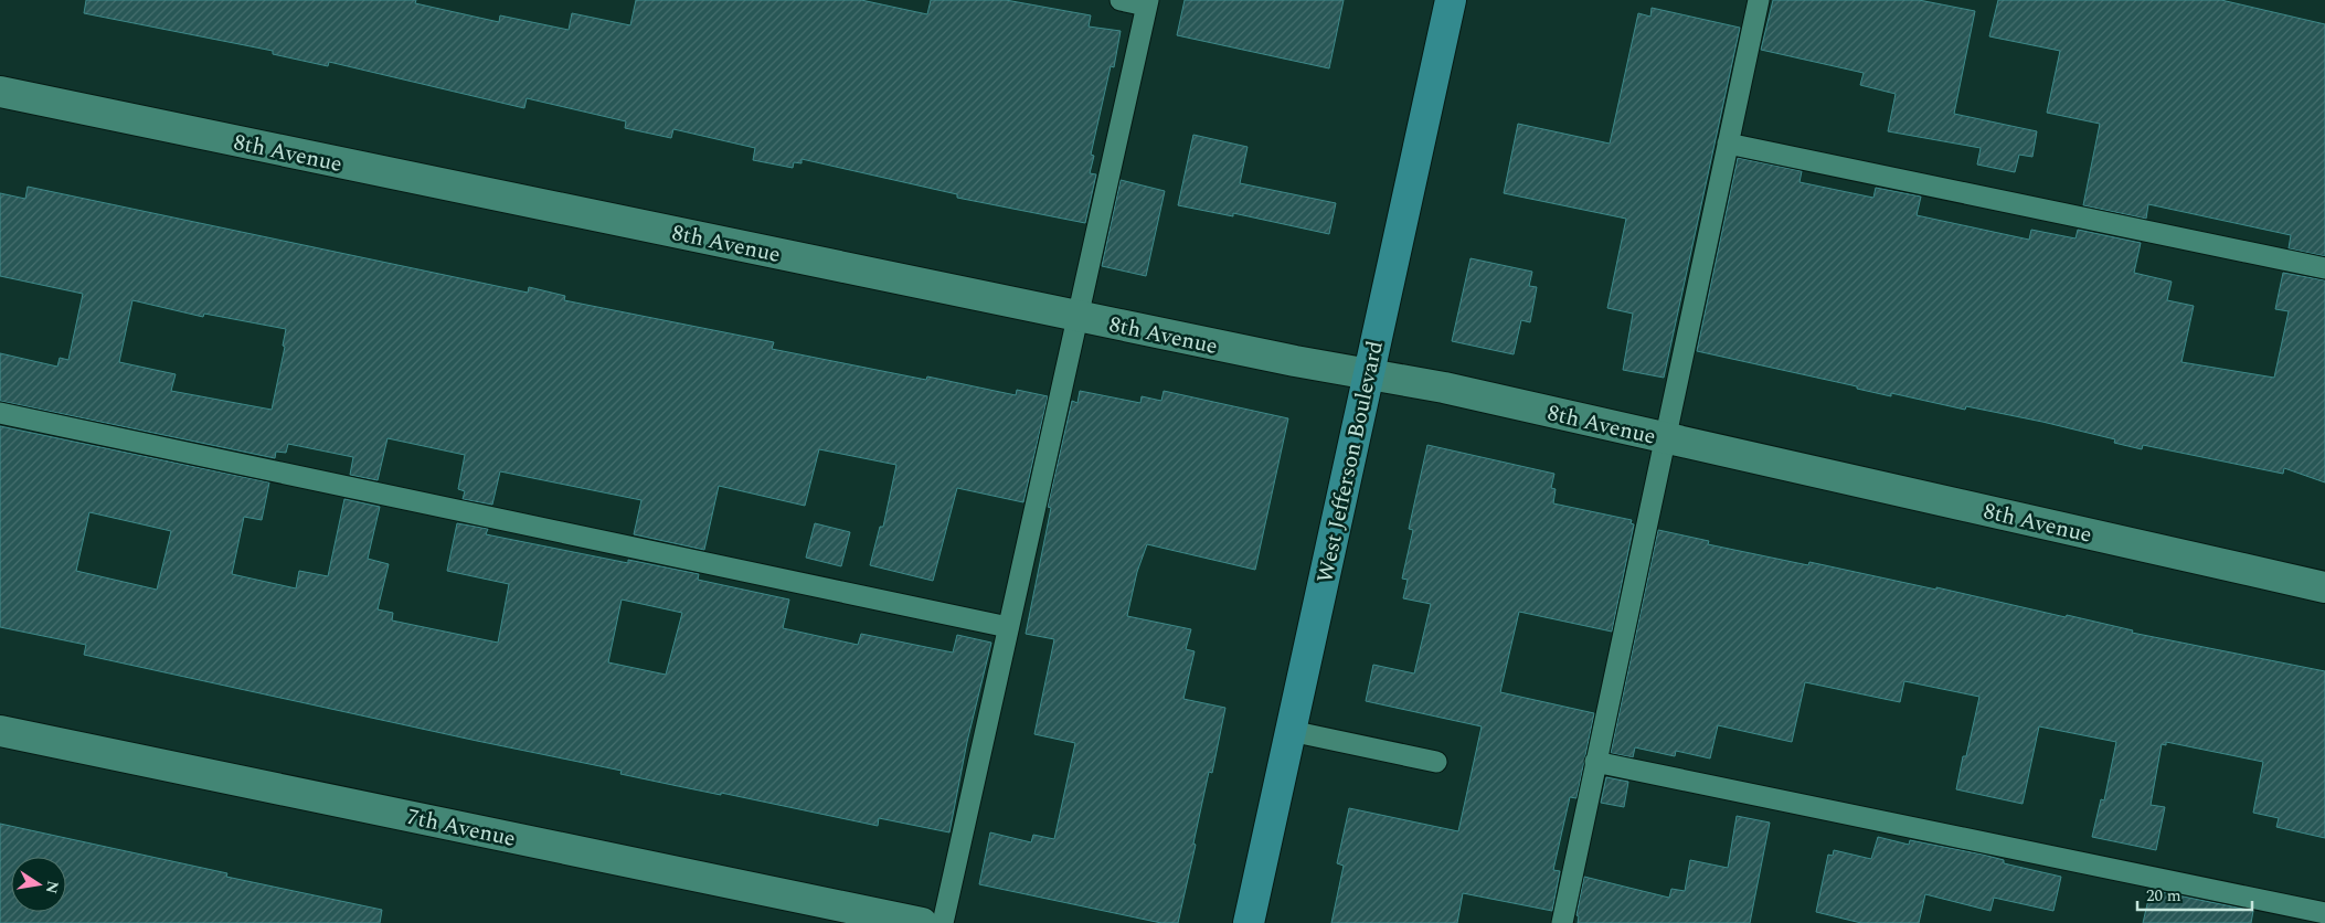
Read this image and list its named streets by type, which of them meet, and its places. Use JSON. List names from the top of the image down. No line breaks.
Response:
{"streets":{"main road":["West Jefferson Boulevard"],"street":["8th Avenue","7th Avenue"]},"crossings":[["8th Avenue","West Jefferson Boulevard"]],"scale_bar":"20 m","north":"right"}
